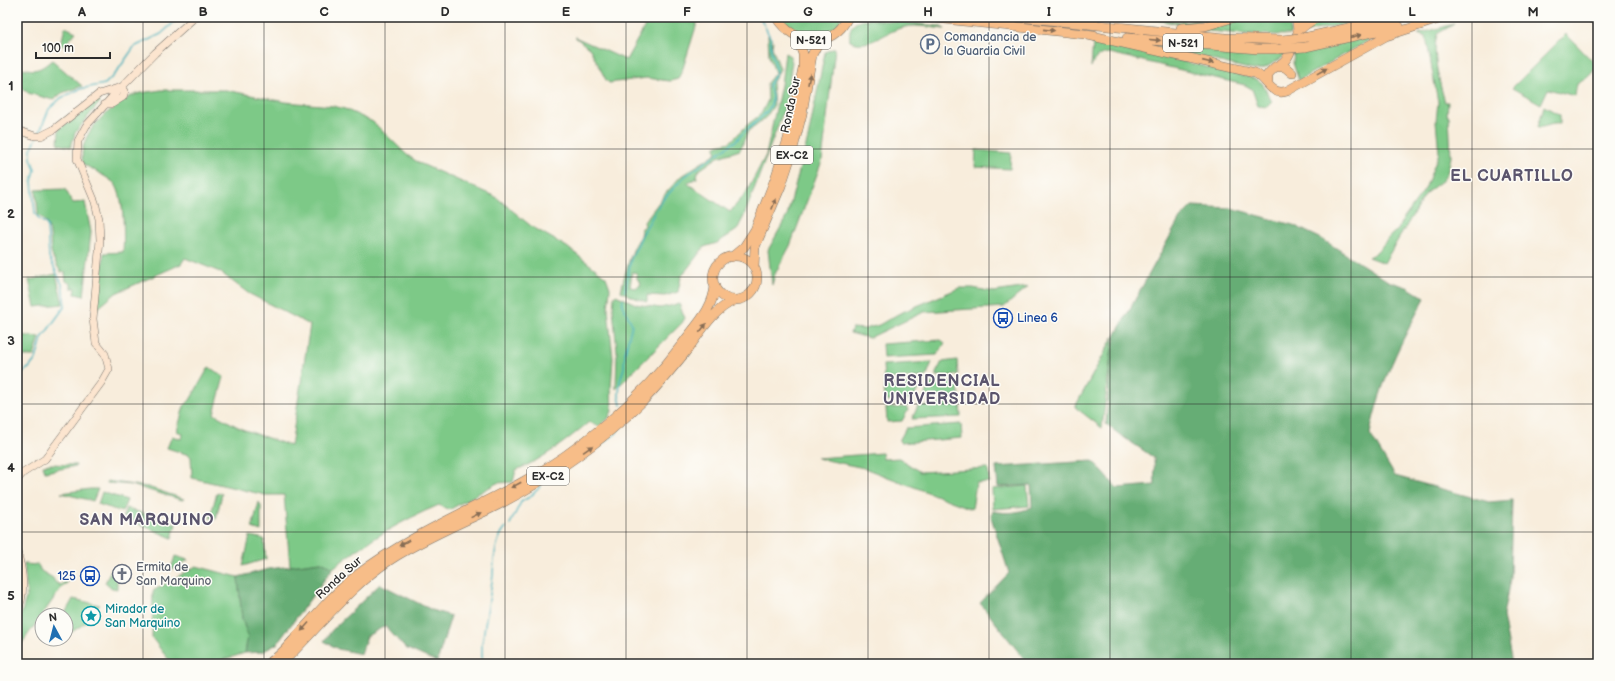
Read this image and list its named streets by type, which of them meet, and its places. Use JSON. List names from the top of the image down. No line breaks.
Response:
{"streets":{"highway":["N-521","Ronda Sur","EX-C2"]},"crossings":[["N-521","Ronda Sur"],["Ronda Sur","EX-C2"]],"districts":["EL CUARTILLO","RESIDENCIAL UNIVERSIDAD","SAN MARQUINO"],"places":{"parking":["Comandancia de la Guardia Civil"],"bus stop":["Linea 6","125"],"church":["Ermita de San Marquino"],"place":["Mirador de San Marquino"]},"scale_bar":"100 m","north":"top","grid":{"columns":["A","B","C","D","E","F","G","H","I","J","K","L","M"],"rows":["1","2","3","4","5"]}}
